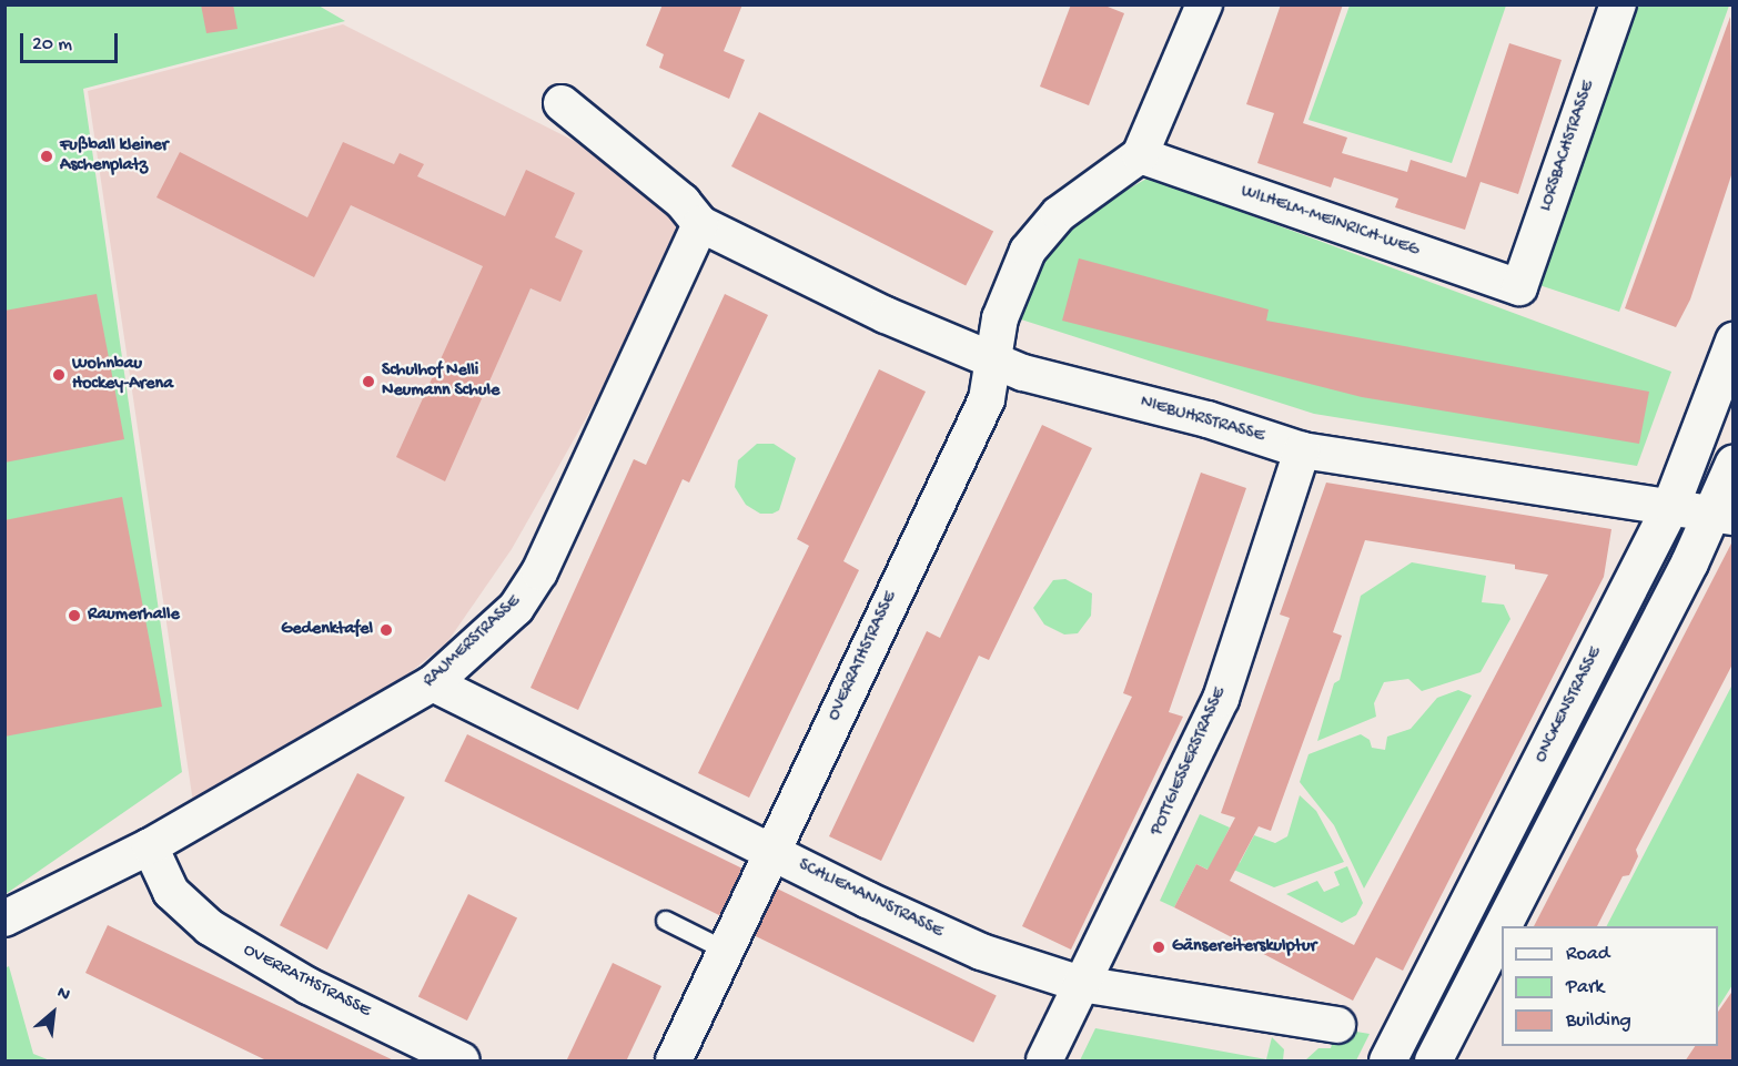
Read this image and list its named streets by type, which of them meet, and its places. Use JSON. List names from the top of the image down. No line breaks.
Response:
{"streets":{"main road":["ONCKENSTRASSE"],"street":["LORSBACHSTRASSE","WILHELM-MEINRICH-WEG","NIEBUHRSTRASSE","RAUMERSTRASSE","OVERRATHSTRASSE","POTTGIESSERSTRASSE","SCHLIEMANNSTRASSE"]},"crossings":[["LORSBACHSTRASSE","WILHELM-MEINRICH-WEG"],["WILHELM-MEINRICH-WEG","OVERRATHSTRASSE"],["NIEBUHRSTRASSE","RAUMERSTRASSE"],["NIEBUHRSTRASSE","OVERRATHSTRASSE"],["NIEBUHRSTRASSE","ONCKENSTRASSE"],["NIEBUHRSTRASSE","POTTGIESSERSTRASSE"],["RAUMERSTRASSE","OVERRATHSTRASSE"],["RAUMERSTRASSE","SCHLIEMANNSTRASSE"],["OVERRATHSTRASSE","SCHLIEMANNSTRASSE"],["POTTGIESSERSTRASSE","SCHLIEMANNSTRASSE"]],"places":["Fußball kleiner Aschenplatz","Wohnbau Hockey-Arena","Schulhof Nelli Neumann Schule","Raumerhalle","Gedenktafel","Gänsereiterskulptur"],"legend":["Road","Park","Building"],"scale_bar":"20 m","north":"top right"}
